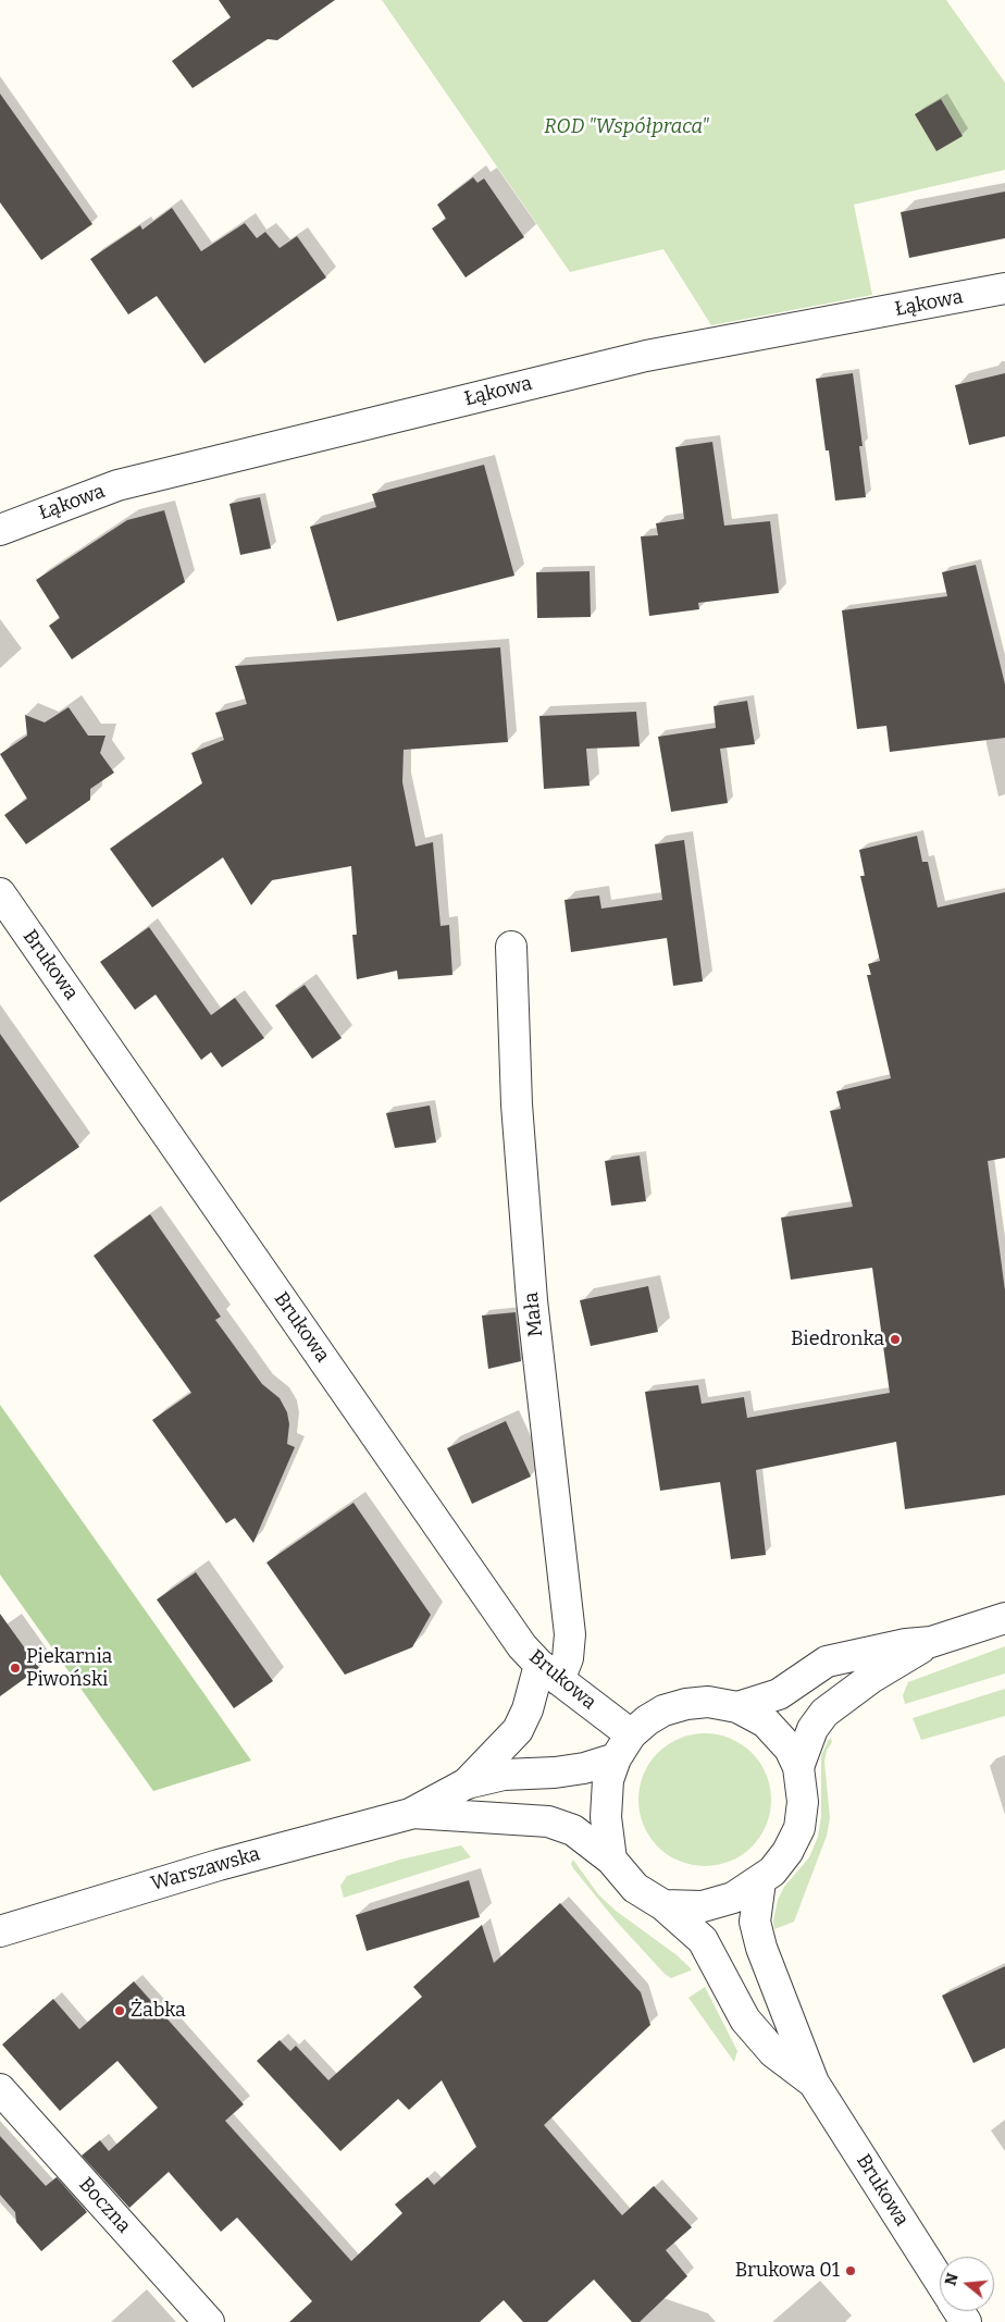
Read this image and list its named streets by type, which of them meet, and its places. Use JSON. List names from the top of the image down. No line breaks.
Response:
{"streets":{"street":["Łąkowa","Brukowa","Mała","Warszawska","Boczna"]},"crossings":[["Brukowa","Mała"],["Brukowa","Warszawska"],["Mała","Warszawska"]],"parks":["ROD \"Współpraca\""],"places":["Biedronka","Piekarnia Piwoński","Żabka","Brukowa 01"],"north":"left"}
